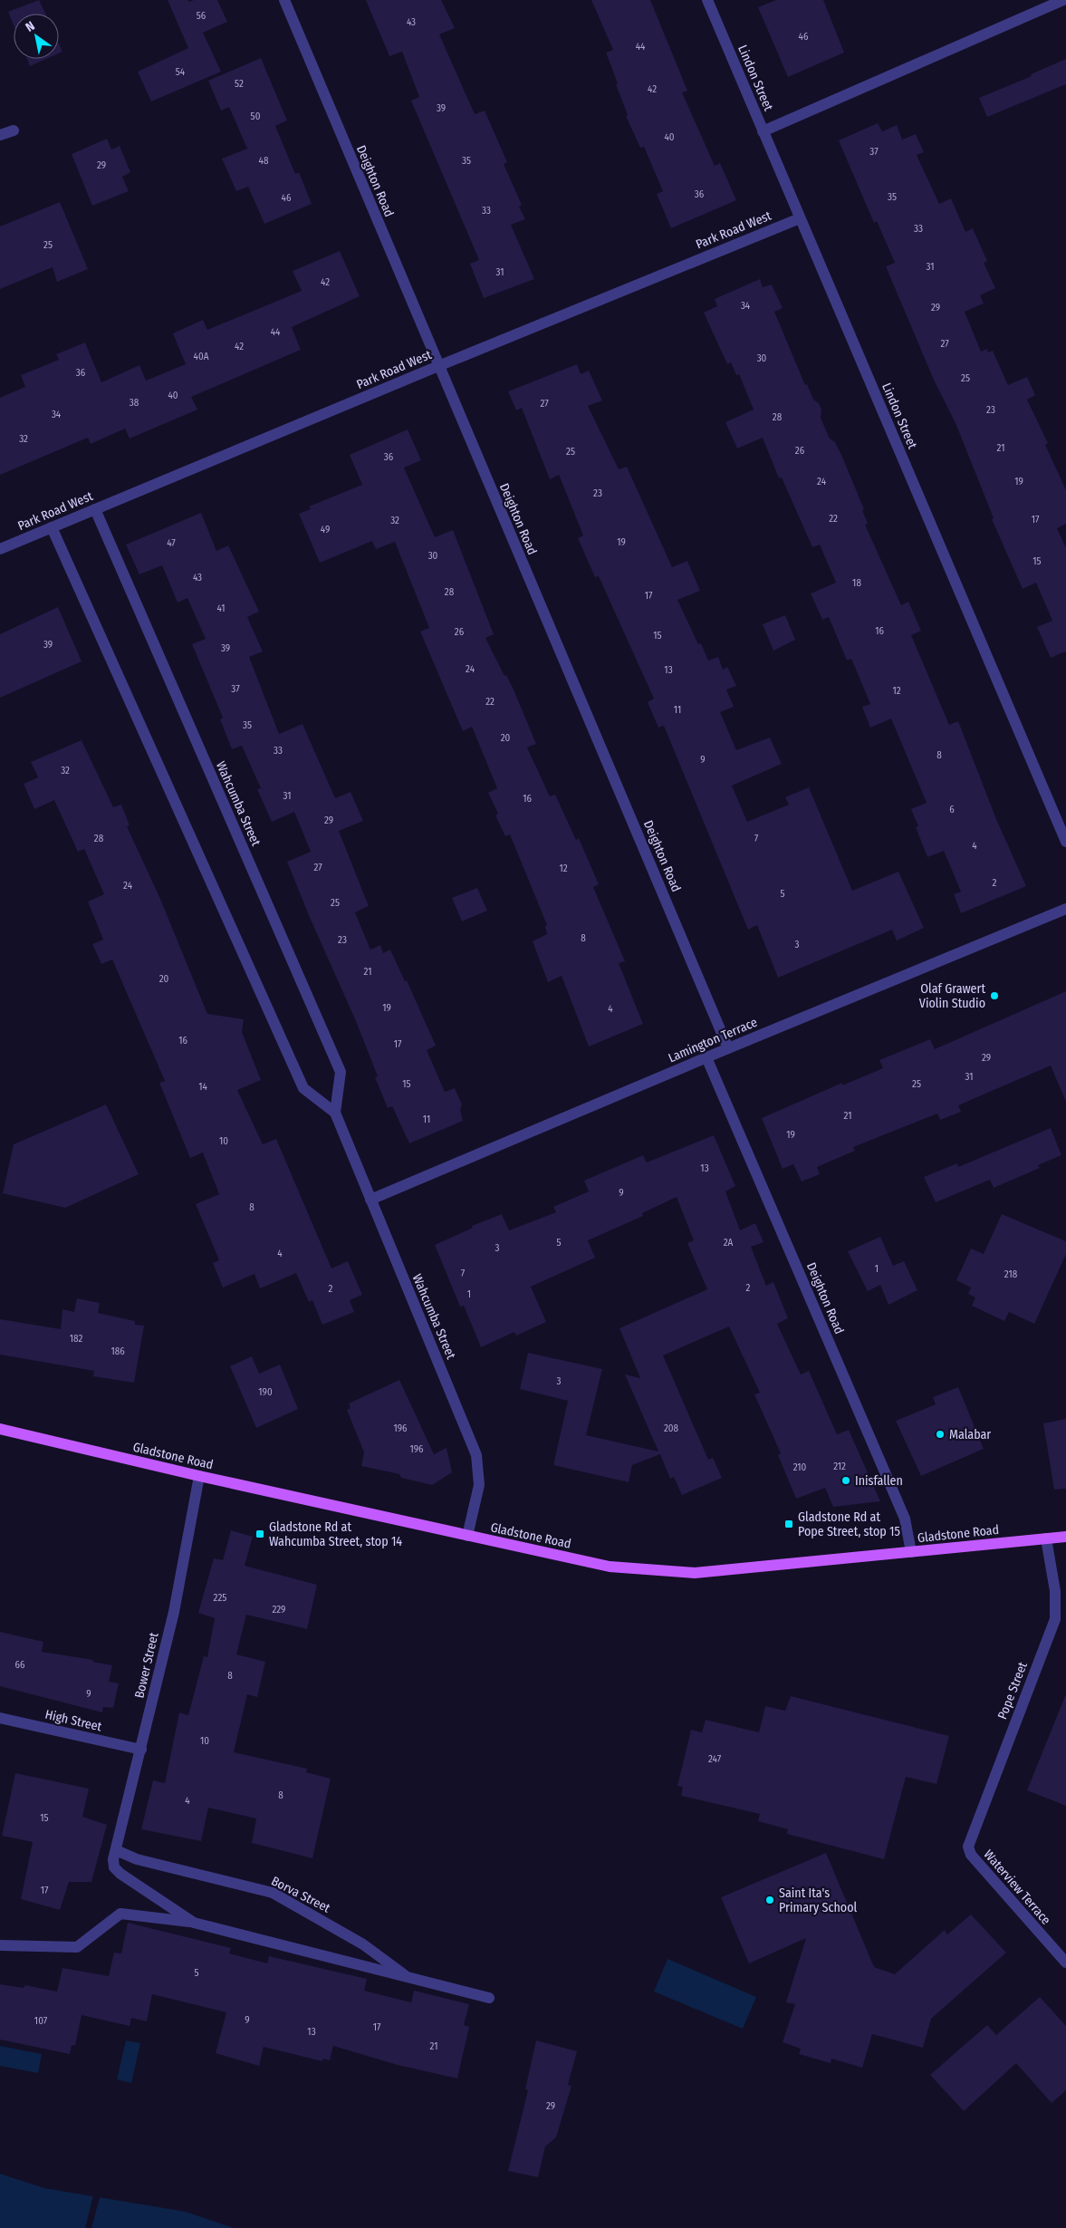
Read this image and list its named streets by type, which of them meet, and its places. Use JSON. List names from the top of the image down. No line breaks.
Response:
{"streets":{"main road":["Gladstone Road"],"street":["Lindon Street","Deighton Road","Park Road West","Wahcumba Street","Lamington Terrace","Bower Street","Pope Street","High Street","Waterview Terrace","Borva Street"]},"crossings":[["Lindon Street","Park Road West"],["Deighton Road","Park Road West"],["Deighton Road","Lamington Terrace"],["Deighton Road","Gladstone Road"],["Park Road West","Wahcumba Street"],["Wahcumba Street","Lamington Terrace"],["Wahcumba Street","Gladstone Road"],["Gladstone Road","Bower Street"],["Gladstone Road","Pope Street"],["Bower Street","High Street"],["Bower Street","Borva Street"],["Pope Street","Waterview Terrace"]],"places":{"other":["Olaf Grawert Violin Studio","Malabar","Inisfallen","Saint Ita's Primary School"],"transit":["Gladstone Rd at Pope Street, stop 15","Gladstone Rd at Wahcumba Street, stop 14"]},"house_numbers":["56","43","46","44","54","52","42","39","50","40","37","48","35","29","36","35","46","33","33","25","31","31","42","34","29","44","27","42","40A","30","36","25","40","38","27","23","34","28","32","21","26","25","36","24","19","23","22","17","32","49","19","47","30","15","43","18","28","17","41","16","26","15","39","39","24","13","37","12","22","11","35","20","33","8","9","32","31","16","6","29","28","7","4","27","12","2","24","5","25","8","23","3","21","20","19","4","16","17","29","31","15","25","14","21","11","19","10","13","9","8","5","2A","3","4","1","7","218","2","2","1","182","186","3","190","196","208","196","212","210","225","229","66","8","9","10","247","8","4","15","17","5","9","107","17","13","21","29"],"north":"top left"}
